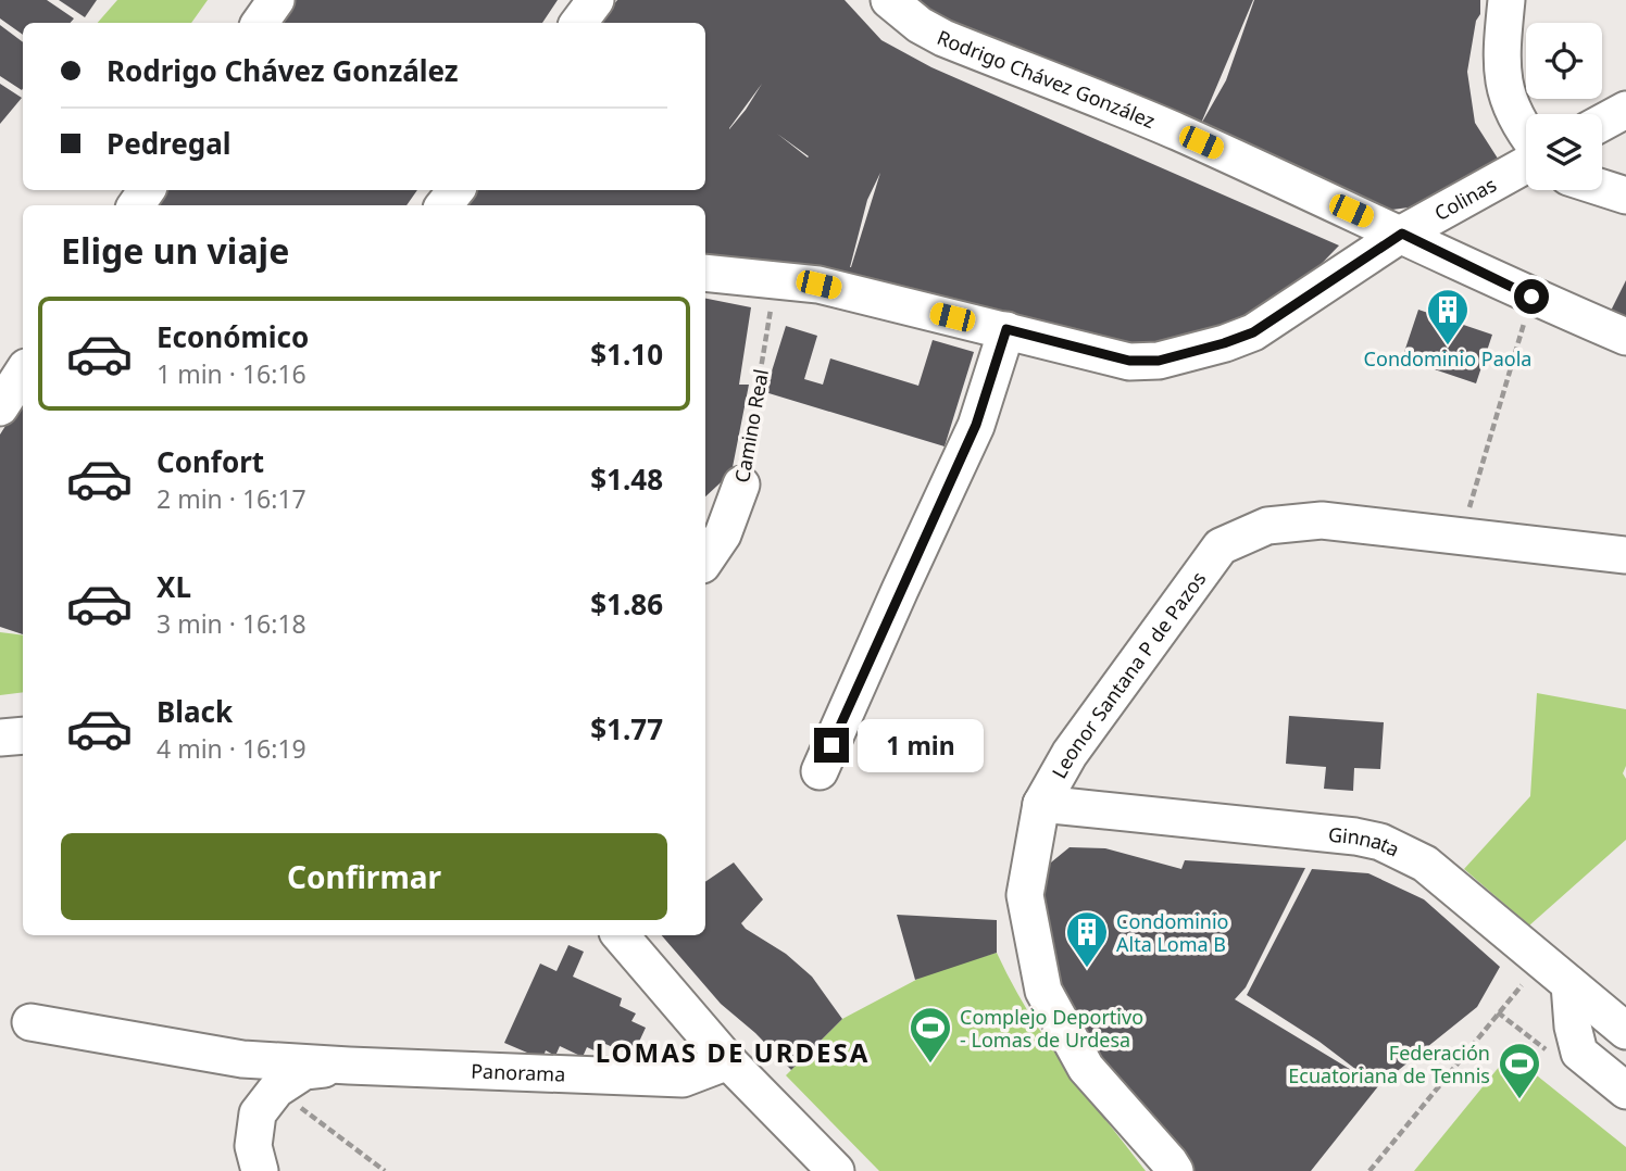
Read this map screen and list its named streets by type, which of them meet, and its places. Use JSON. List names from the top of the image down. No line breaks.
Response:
{"streets":{"street":["Rodrigo Chávez González","Colinas","Camino Real","Leonor Santana P de Pazos","Ginnata","Panorama"]},"crossings":[["Rodrigo Chávez González","Colinas"],["Colinas","Camino Real"],["Leonor Santana P de Pazos","Ginnata"]],"districts":["LOMAS DE URDESA"],"places":{"building":["Condominio Paola","Condominio Alta Loma B"],"sports":["Complejo Deportivo - Lomas de Urdesa","Federación Ecuatoriana de Tennis"]},"page":{"banner":["Rodrigo Chávez González","Pedregal"],"heading":"Elige un viaje","list":[{"name":"Económico","note":"1 min · 16:16","value":"$1.10"},{"name":"Confort","note":"2 min · 16:17","value":"$1.48"},{"name":"XL","note":"3 min · 16:18","value":"$1.86"},{"name":"Black","note":"4 min · 16:19","value":"$1.77"}],"bubble":"1 min","buttons":"Confirmar"}}
